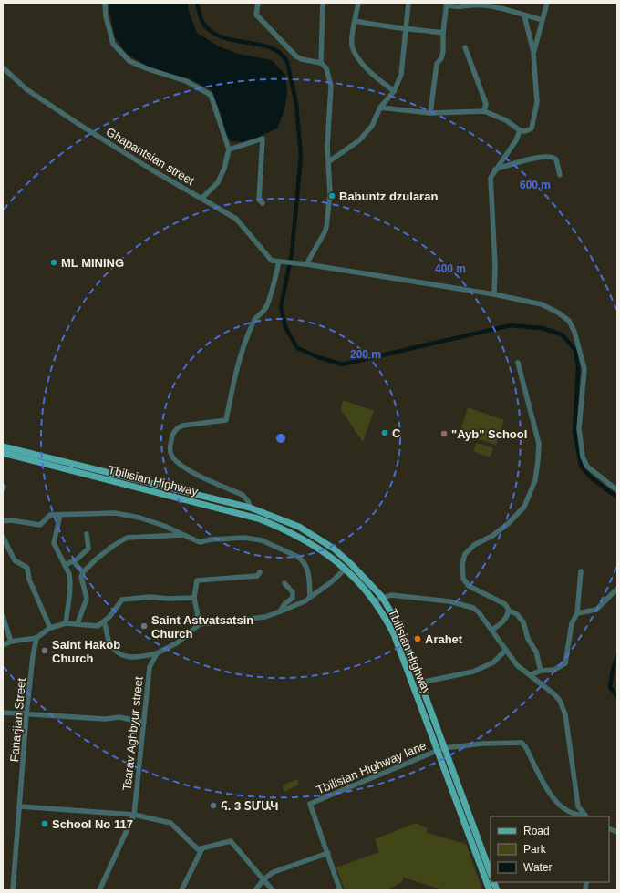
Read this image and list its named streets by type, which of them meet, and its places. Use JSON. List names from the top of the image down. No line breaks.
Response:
{"streets":{"main road":["Tbilisian Highway"],"street":["Ghapantsian street","Fanarjian Street","Tsarav Aghbyur street","Tbilisian Highway lane"]},"crossings":[["Tbilisian Highway","Tbilisian Highway lane"]],"places":["Babuntz dzularan","ML MINING","C","\"Ayb\" School","Saint Astvatsatsin Church","Arahet","Saint Hakob Church","հ. 3 ՏՄԱԿ","School No 117"],"legend":["Road","Park","Water"],"rings":["600 m","400 m","200 m"]}
